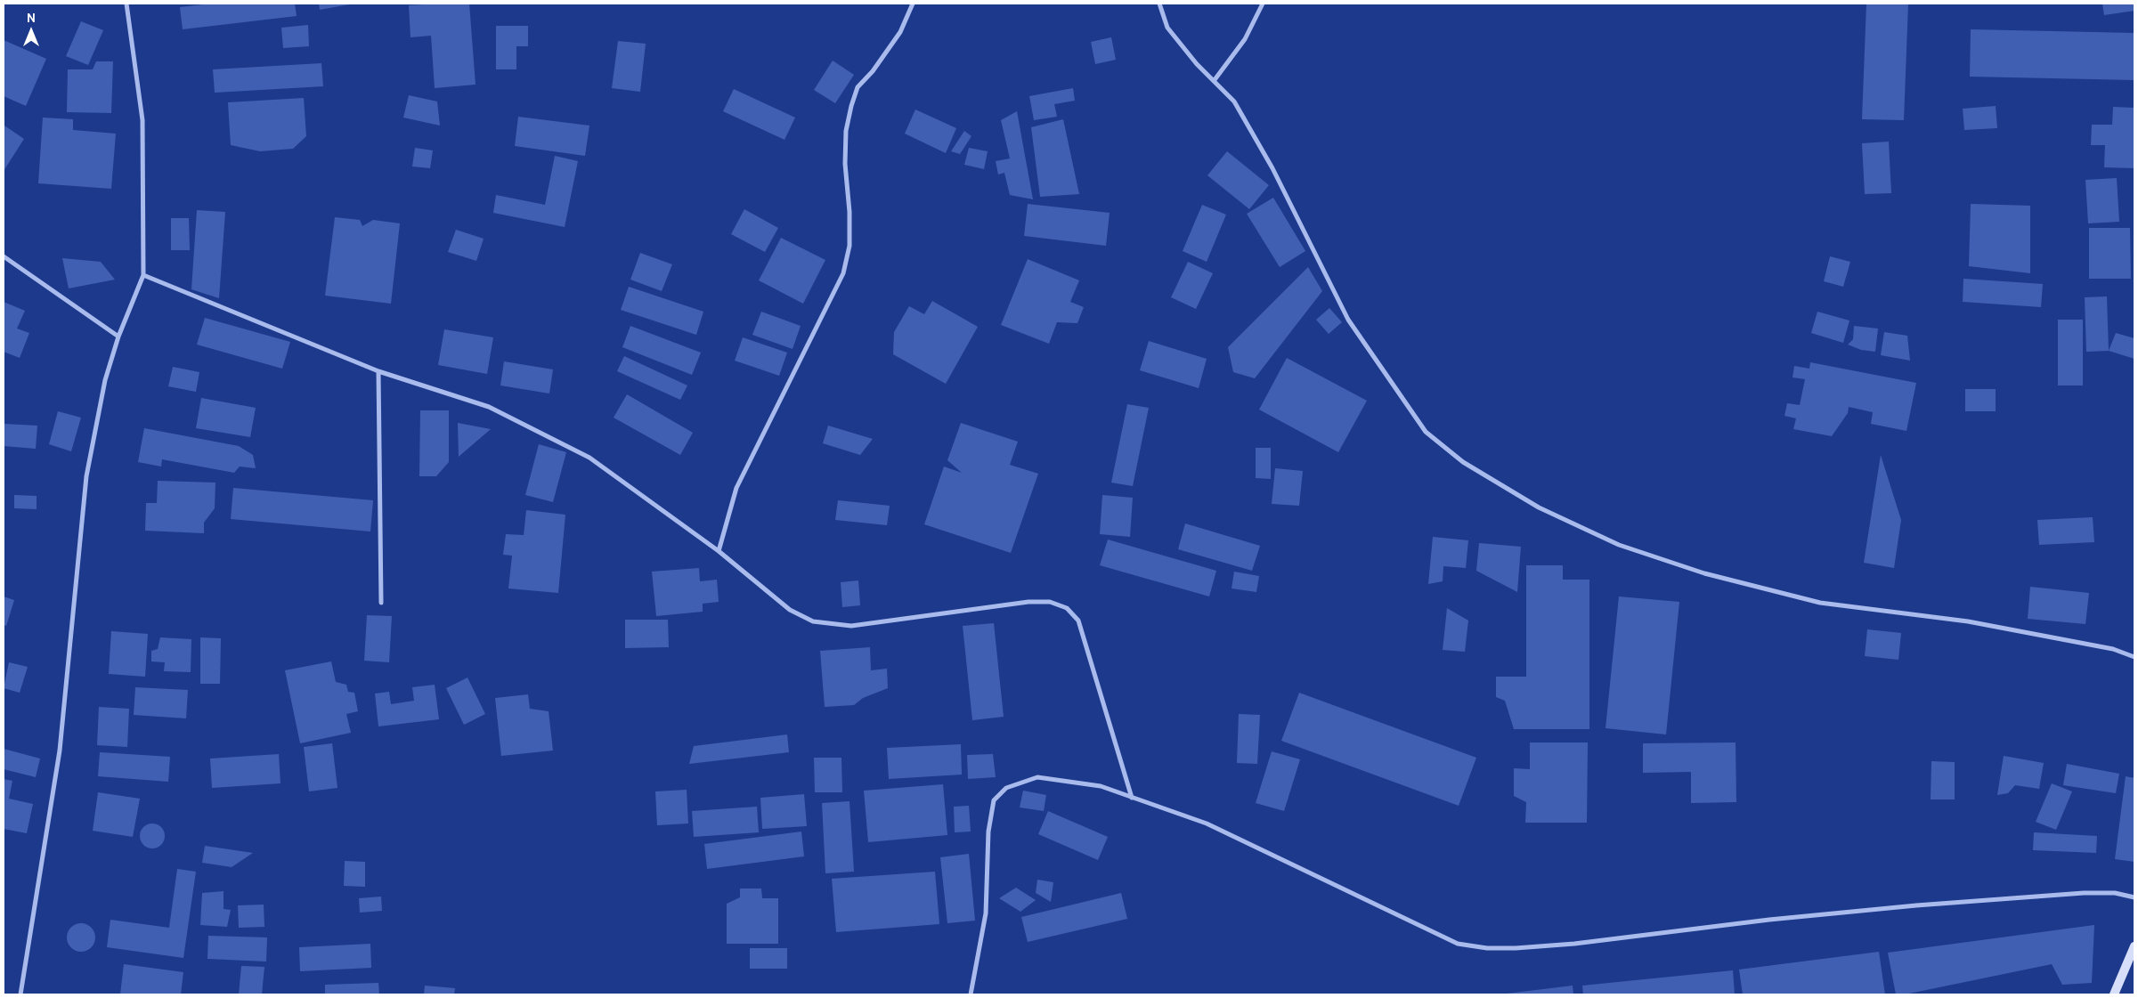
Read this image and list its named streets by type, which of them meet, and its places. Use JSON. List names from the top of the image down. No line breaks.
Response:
{"north":"top"}
